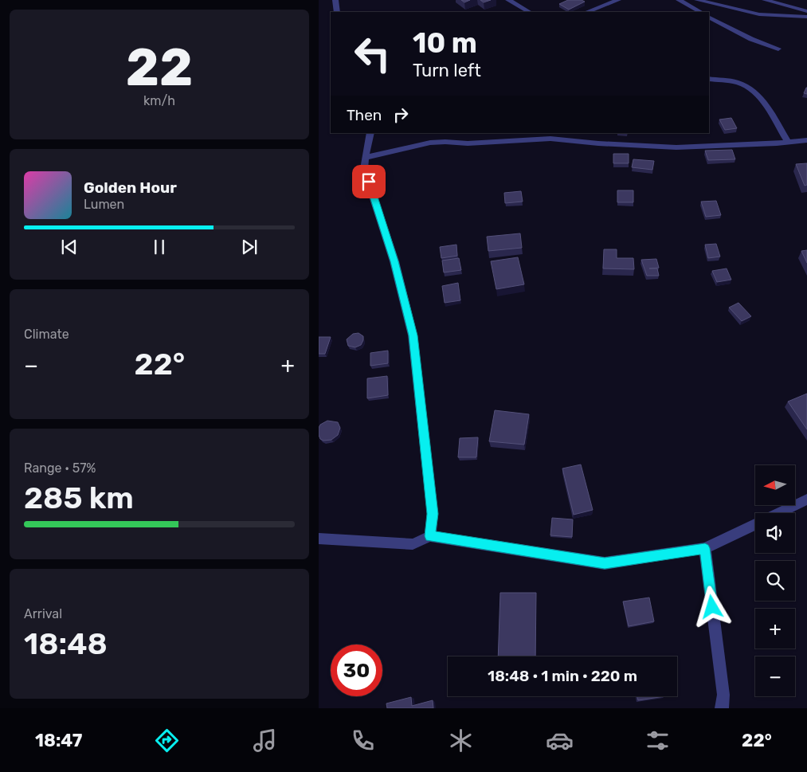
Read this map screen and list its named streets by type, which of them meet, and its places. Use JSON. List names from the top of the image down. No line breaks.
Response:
{"north":"left","page":{"tile":[["22","km/h"],"Climate",["Range · 57%","285 km"],["Arrival","18:48"]],"turn":["10 m","Turn left"],"then":"Then","song":["Golden Hour","Lumen"],"heat":["−","22°","+"],"map_buttons":["+","−"],"limit":"30","trip":"18:48 · 1 min · 220 m","tabs":["18:47","22°"]}}
